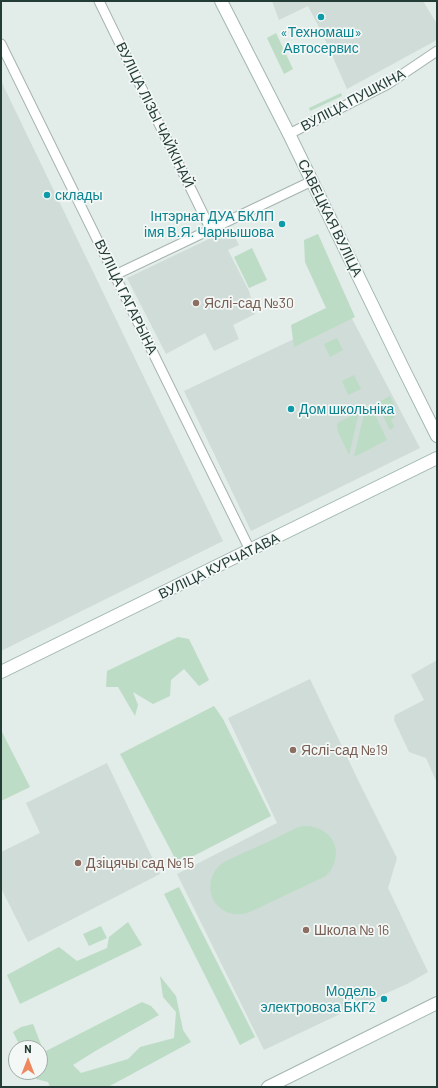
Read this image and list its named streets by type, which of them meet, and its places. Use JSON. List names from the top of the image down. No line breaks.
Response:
{"streets":{"street":["ВУЛІЦА ПУШКІНА","ВУЛІЦА ЛІЗЫ ЧАЙКІНАЙ","САВЕЦКАЯ ВУЛІЦА","ВУЛІЦА ГАГАРЫНА","ВУЛІЦА КУРЧАТАВА"]},"crossings":[["ВУЛІЦА ПУШКІНА","САВЕЦКАЯ ВУЛІЦА"],["ВУЛІЦА ГАГАРЫНА","ВУЛІЦА КУРЧАТАВА"]],"places":["«Техномаш» Автосервис","склады","Інтэрнат ДУА БКЛП імя В.Я. Чарнышова","Яслі-сад №30","Дом школьніка","Яслі-сад №19","Дзіцячы сад №15","Школа № 16","Модель электровоза БКГ2"],"north":"top"}
